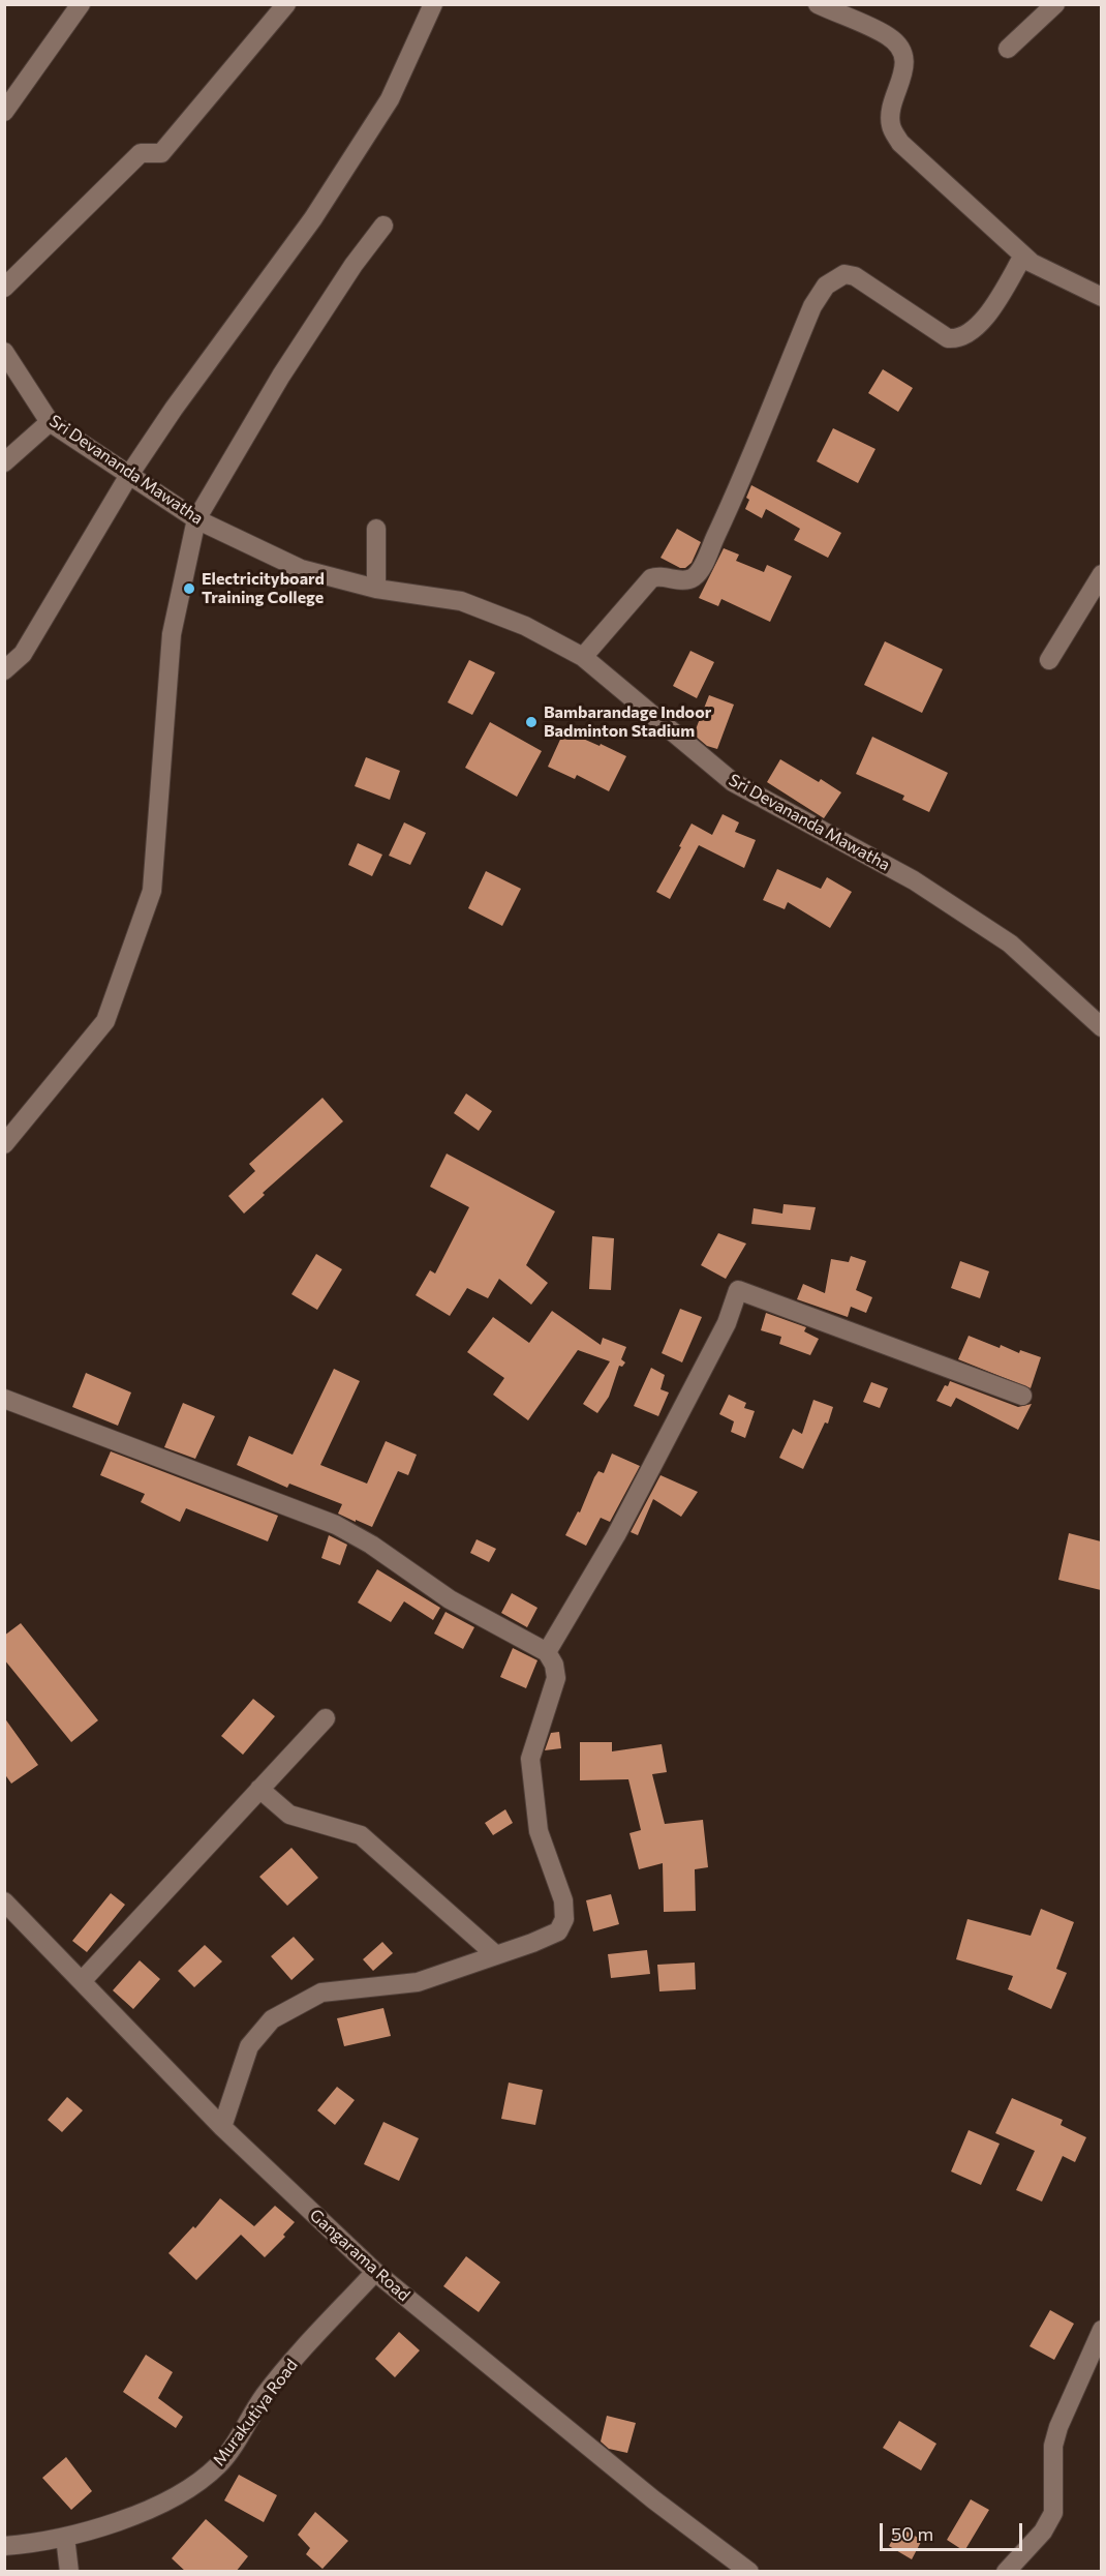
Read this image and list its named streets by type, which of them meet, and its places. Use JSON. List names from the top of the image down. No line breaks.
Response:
{"streets":{"street":["Sri Devananda Mawatha","Gangarama Road","Murakutiya Road"]},"crossings":[["Gangarama Road","Murakutiya Road"]],"places":["Electricityboard Training College","Bambarandage Indoor Badminton Stadium"],"scale_bar":"50 m"}
